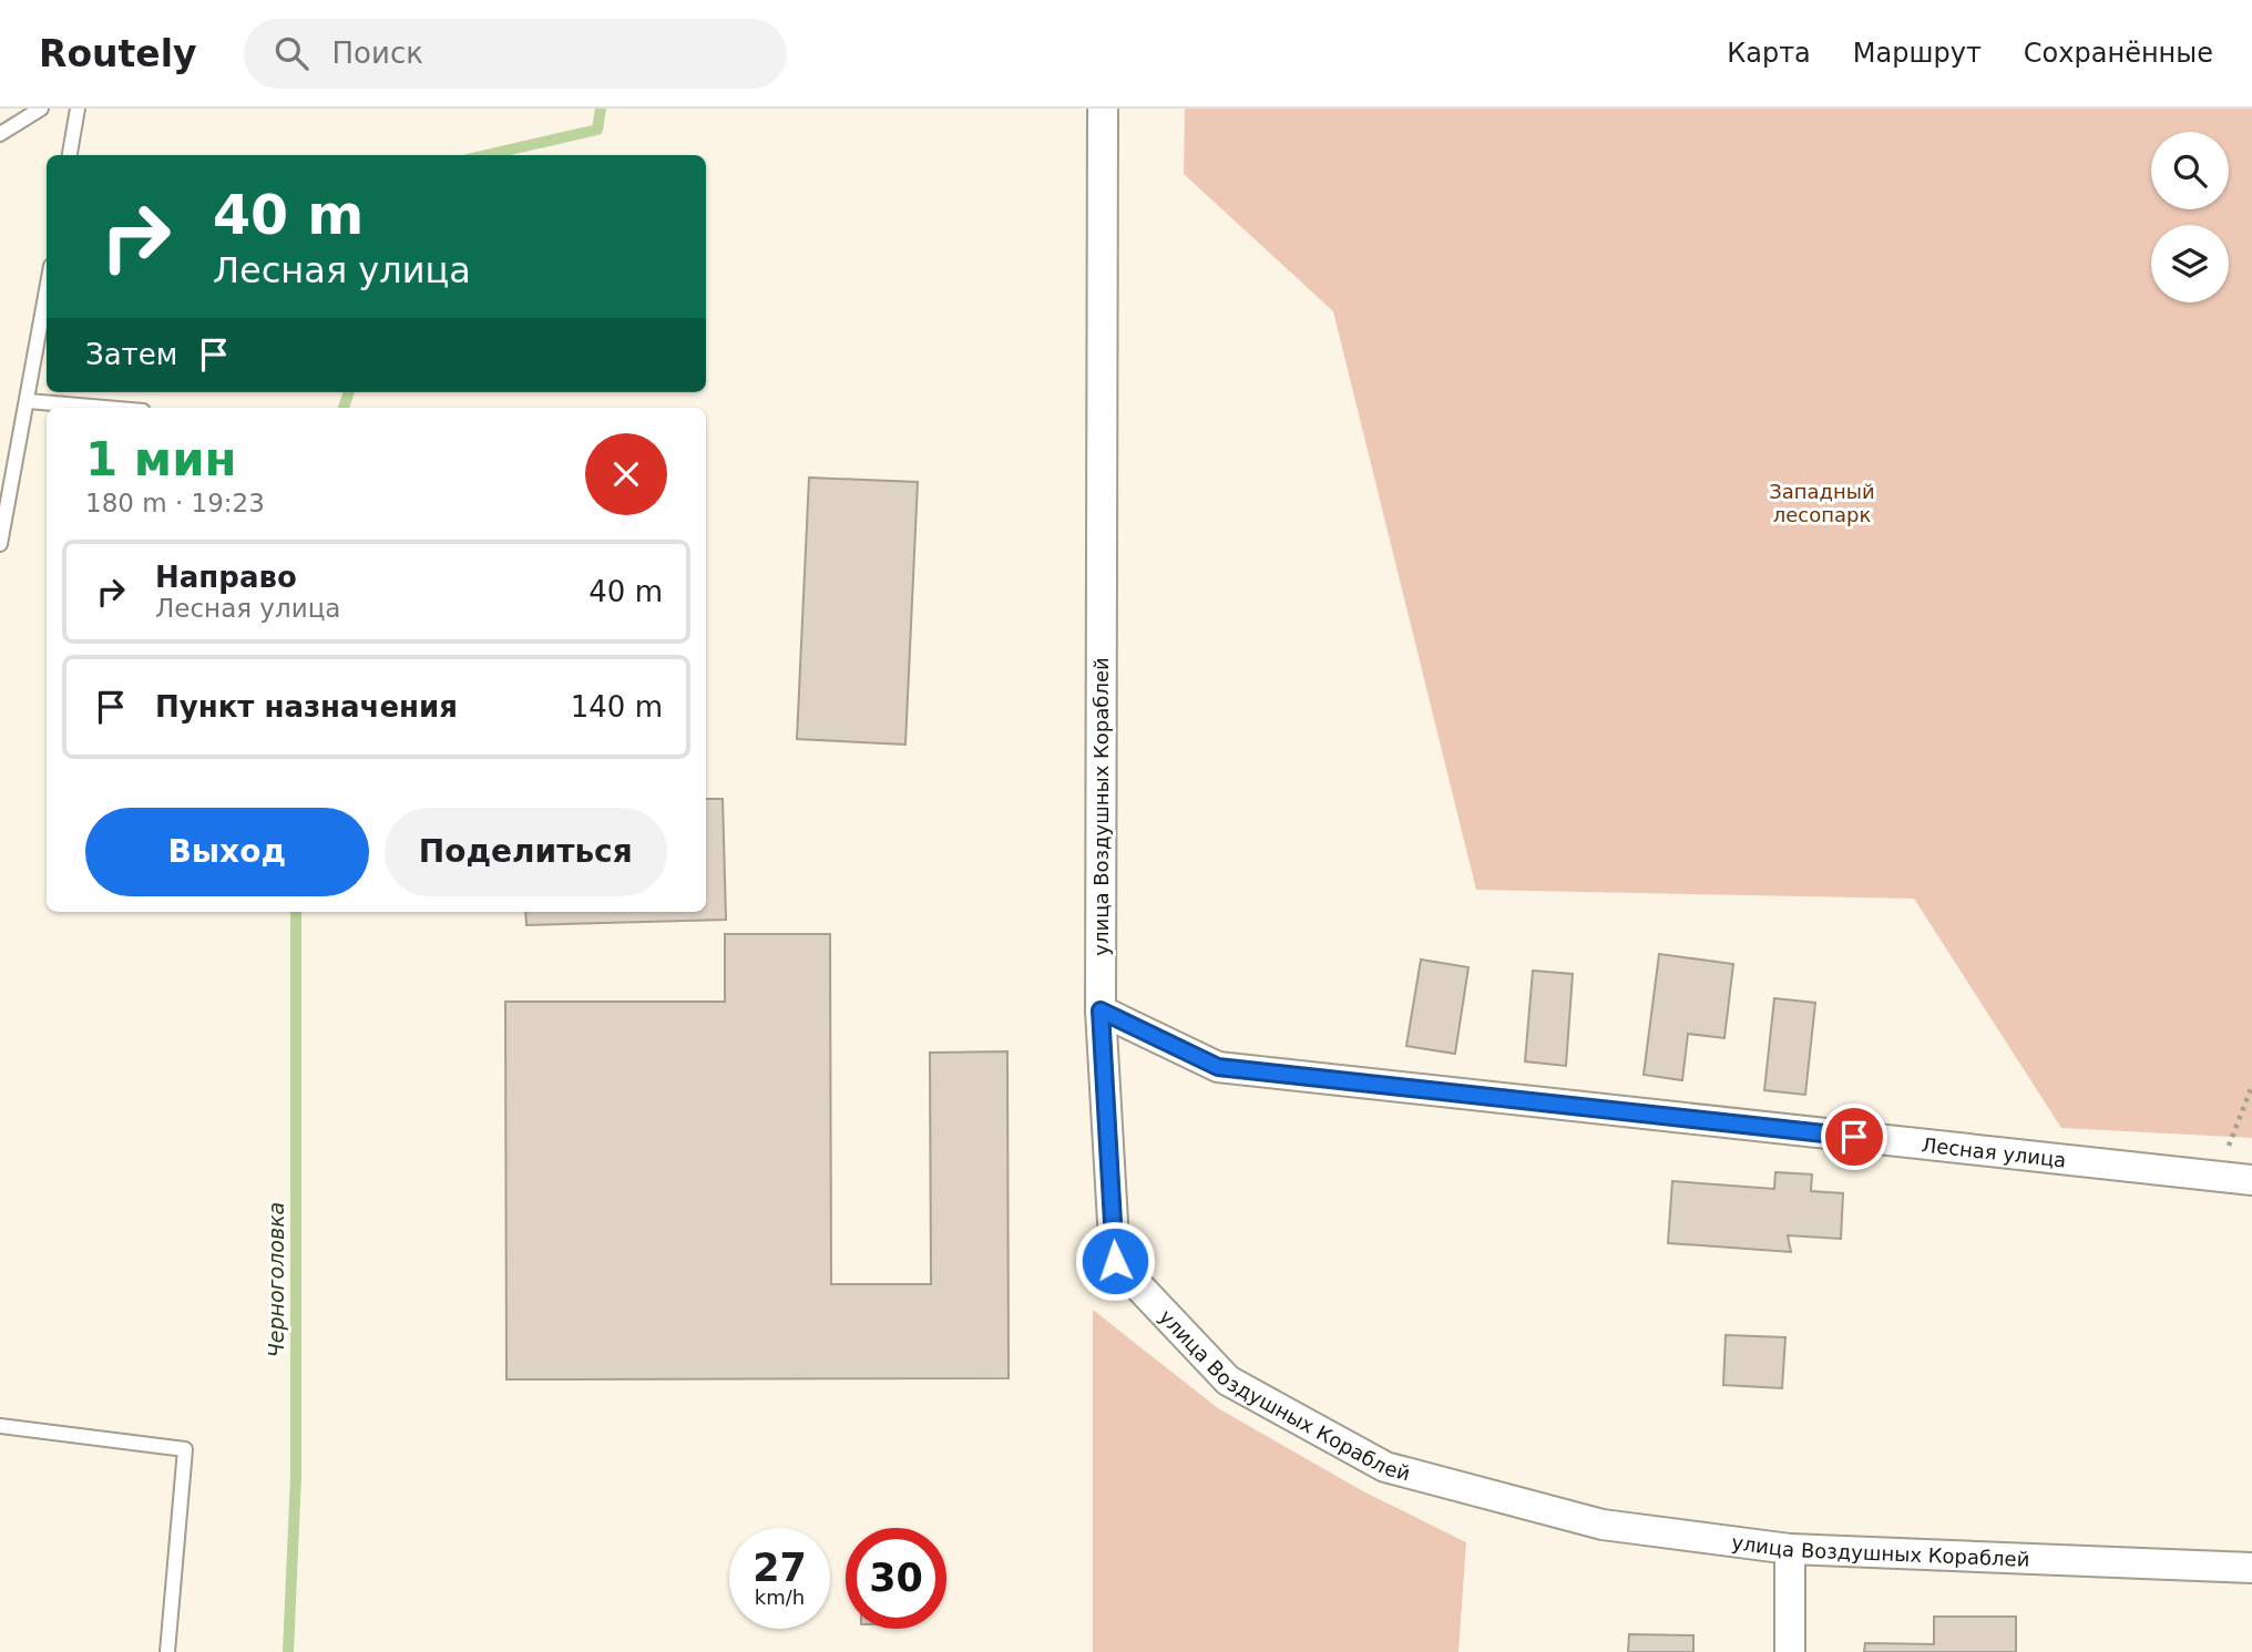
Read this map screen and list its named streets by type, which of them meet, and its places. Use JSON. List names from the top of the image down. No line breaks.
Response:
{"streets":{"street":["улица Воздушных Кораблей","Лесная улица"]},"crossings":[["улица Воздушных Кораблей","Лесная улица"]],"water":["Черноголовка"],"parks":["Западный лесопарк"],"page":{"header":"Routely","search":"Поиск","nav":["Карта","Маршрут","Сохранённые"],"turn":["40 m","Лесная улица"],"then":"Затем","heading":["1 мин","180 m · 19:23"],"list":[{"name":"Направо","note":"Лесная улица","value":"40 m"},{"name":"Пункт назначения","value":"140 m"}],"buttons":["Выход","Поделиться"],"speed":"27 km/h","limit":"30"}}
